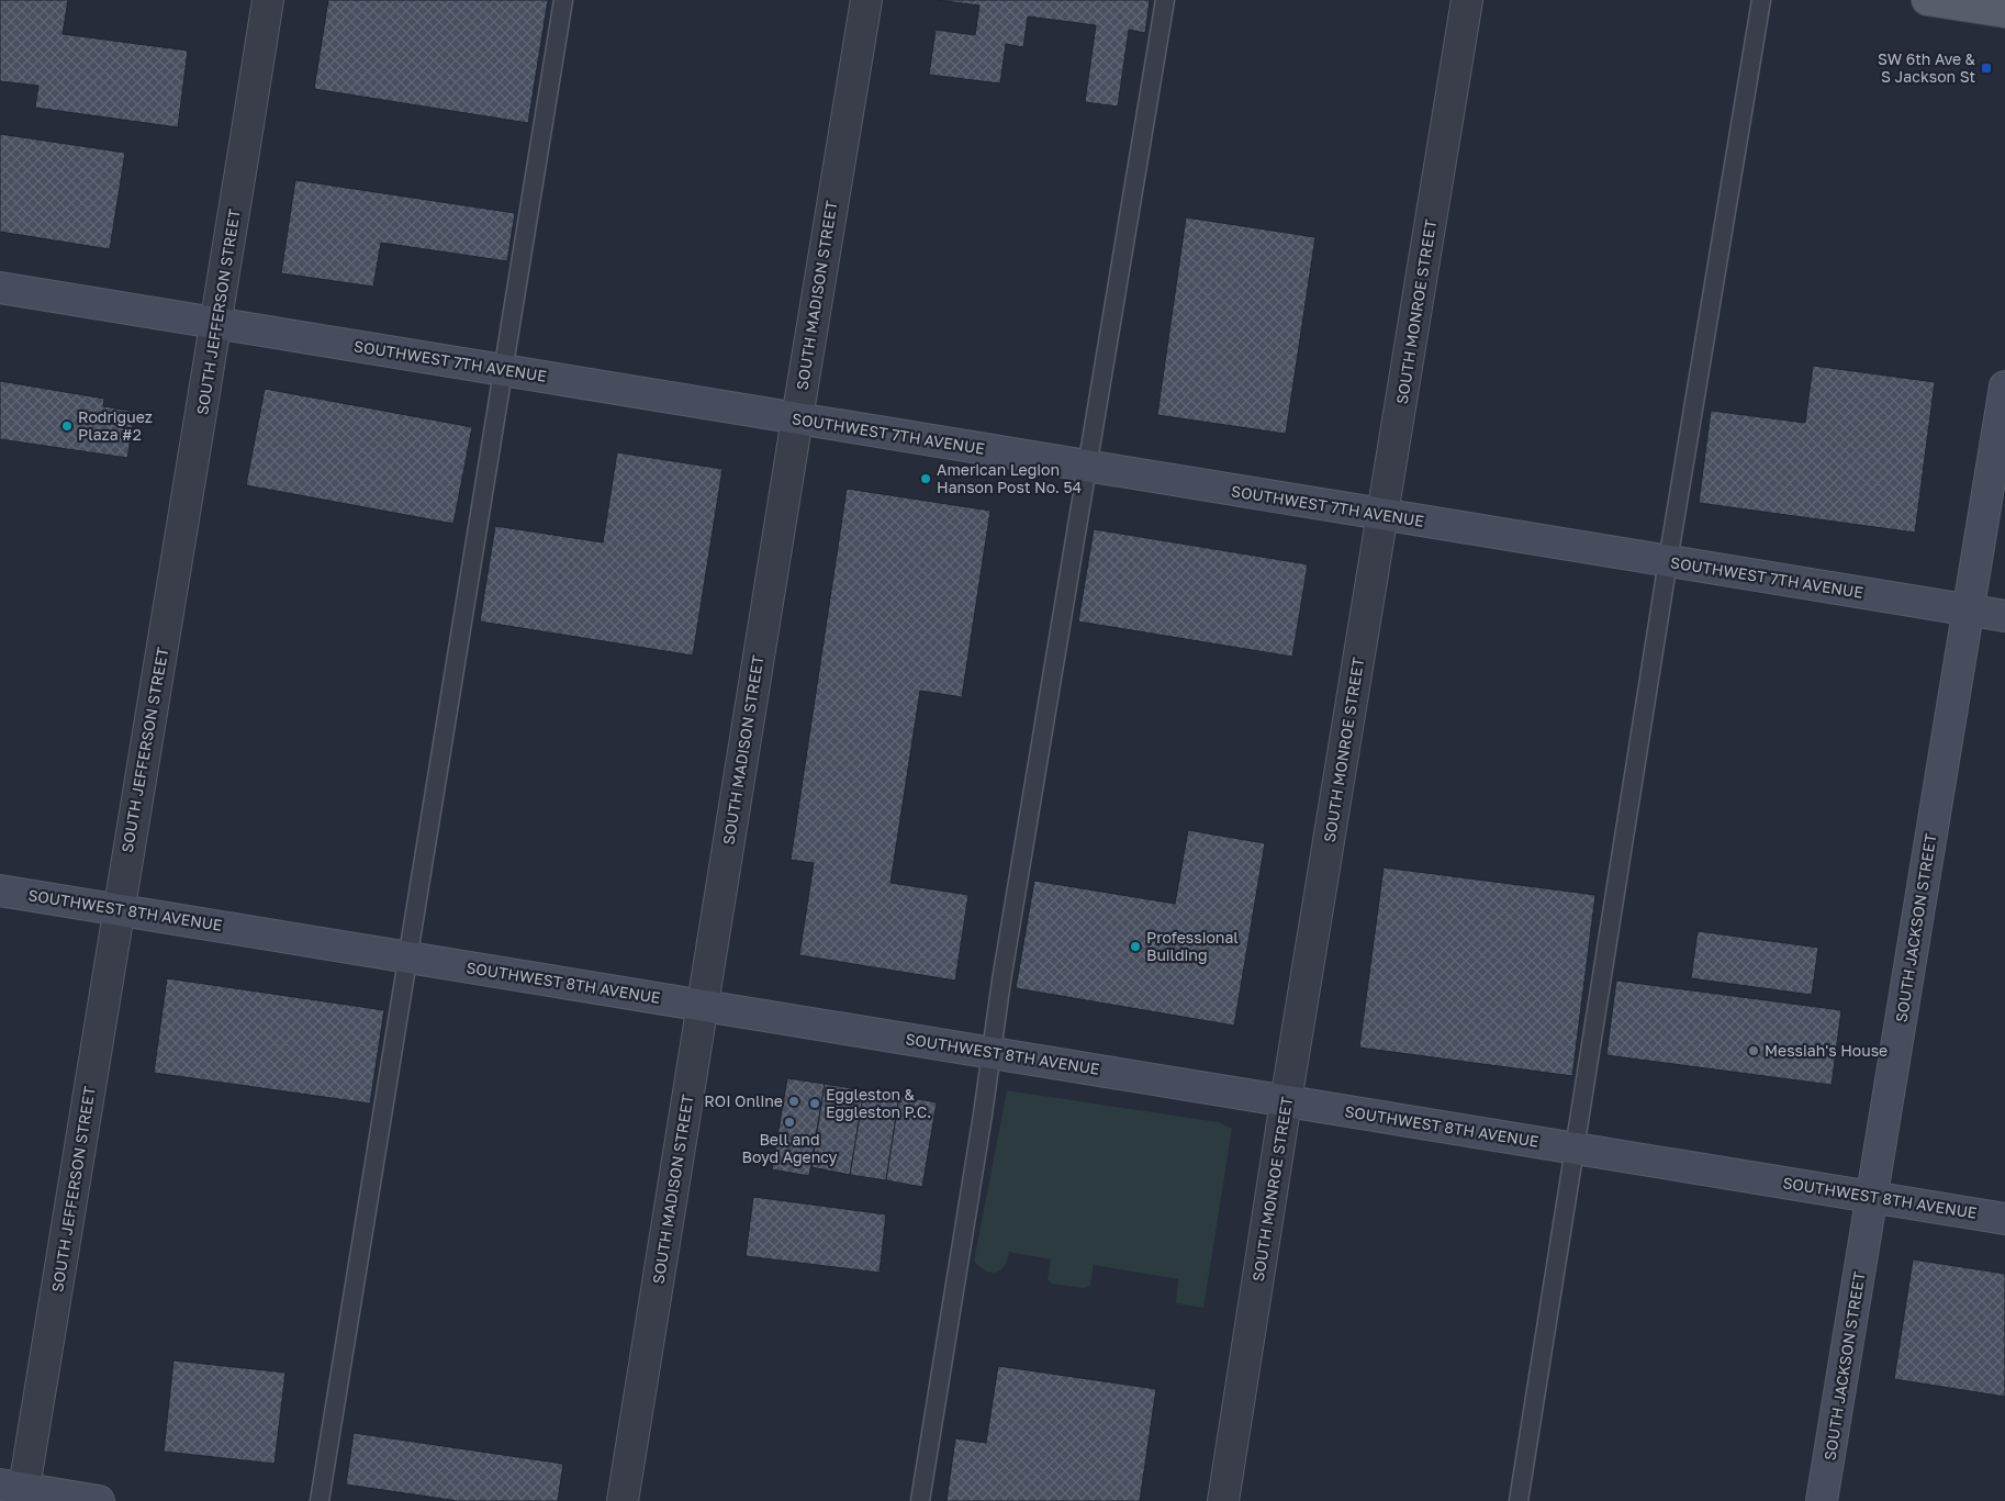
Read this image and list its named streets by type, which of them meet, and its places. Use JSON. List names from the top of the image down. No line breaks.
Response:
{"streets":{"main road":["SOUTHWEST 7TH AVENUE","SOUTHWEST 8TH AVENUE","SOUTH JACKSON STREET"],"street":["SOUTH MADISON STREET","SOUTH JEFFERSON STREET","SOUTH MONROE STREET"]},"crossings":[["SOUTH MADISON STREET","SOUTHWEST 7TH AVENUE"],["SOUTH MADISON STREET","SOUTHWEST 8TH AVENUE"],["SOUTH JEFFERSON STREET","SOUTHWEST 7TH AVENUE"],["SOUTH JEFFERSON STREET","SOUTHWEST 8TH AVENUE"],["SOUTH MONROE STREET","SOUTHWEST 7TH AVENUE"],["SOUTH MONROE STREET","SOUTHWEST 8TH AVENUE"],["SOUTHWEST 7TH AVENUE","SOUTH JACKSON STREET"],["SOUTHWEST 8TH AVENUE","SOUTH JACKSON STREET"]],"places":{"transit":["SW 6th Ave & S Jackson St"],"other":["Rodriguez Plaza #2","American Legion Hanson Post No. 54","Professional Building","Messiah's House","ROI Online","Eggleston & Eggleston P.C.","Bell and Boyd Agency"]}}
